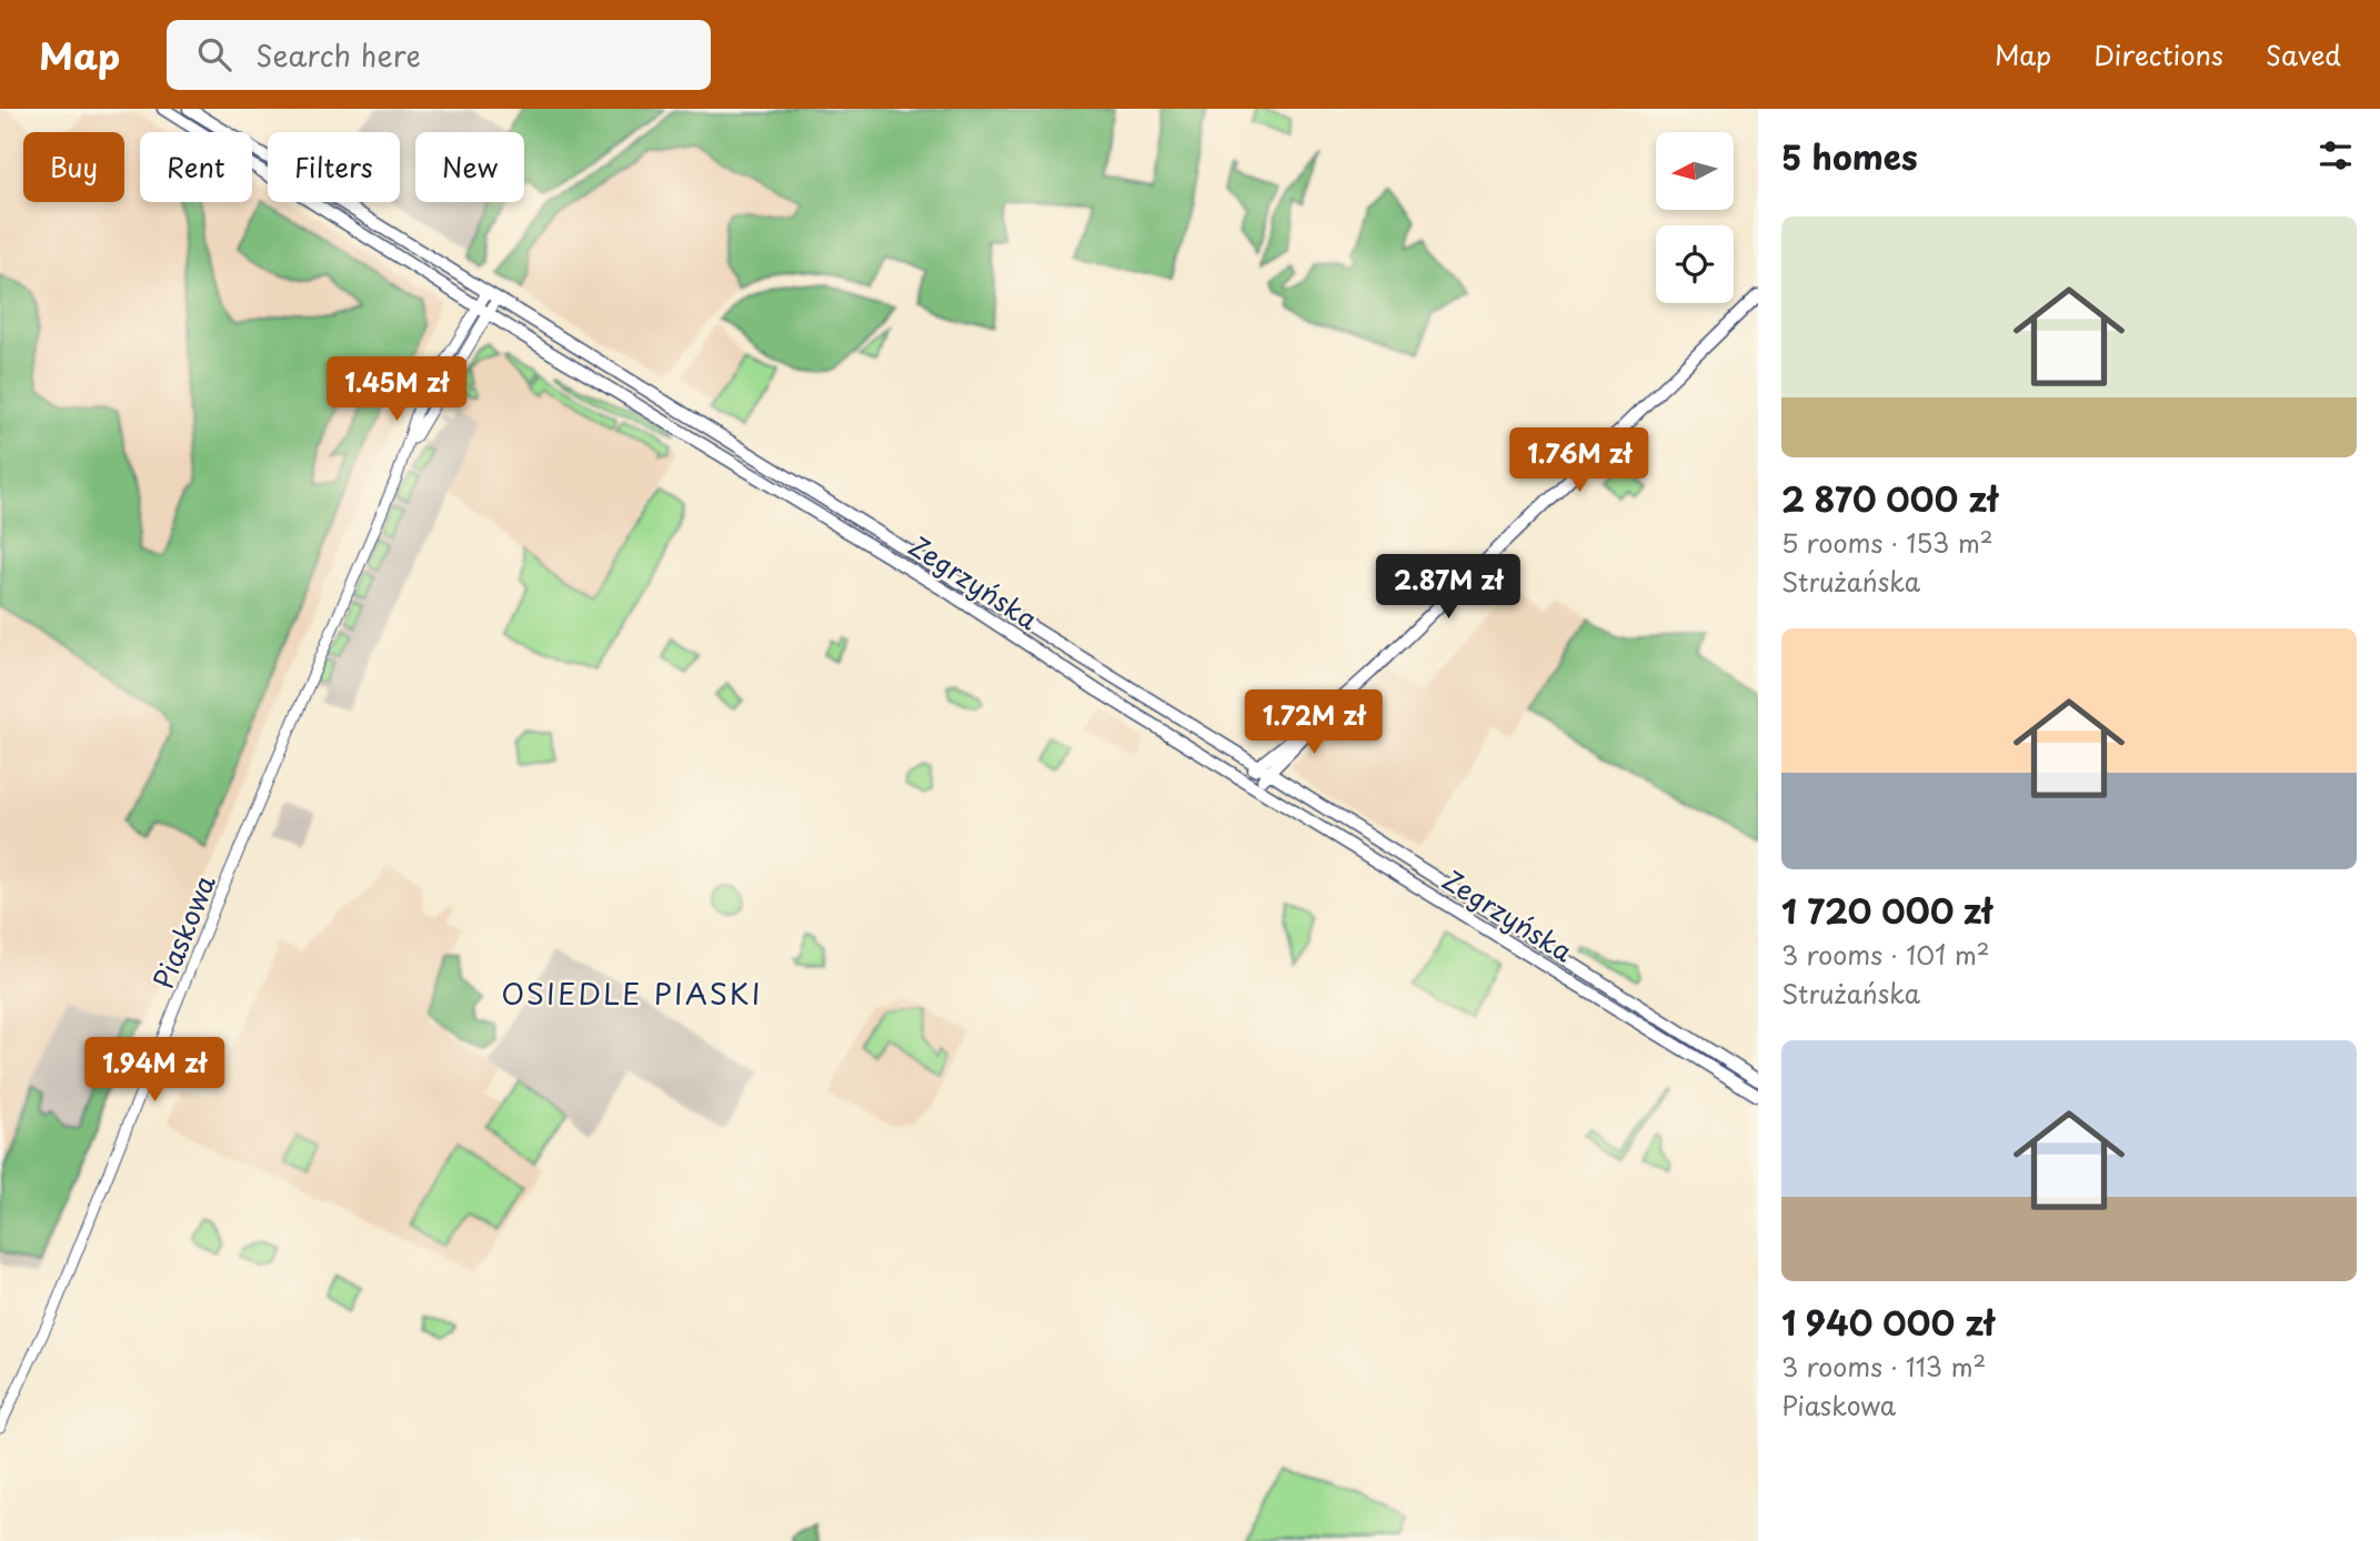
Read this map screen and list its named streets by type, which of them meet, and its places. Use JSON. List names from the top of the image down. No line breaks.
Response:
{"streets":{"main road":["Zegrzyńska"],"street":["Piaskowa"]},"crossings":[["Zegrzyńska","Piaskowa"]],"districts":["OSIEDLE PIASKI"],"north":"left","page":{"header":"Map","search":"Search here","nav":["Map","Directions","Saved"],"heading":"5 homes","chip":["Buy","Rent","Filters","New"],"list":[{"name":"2 870 000 zł","note":"5 rooms · 153 m² · Strużańska"},{"name":"1 720 000 zł","note":"3 rooms · 101 m² · Strużańska"},{"name":"1 940 000 zł","note":"3 rooms · 113 m² · Piaskowa"}],"price":["1.45M zł","1.76M zł","2.87M zł","1.72M zł","1.94M zł"]}}
